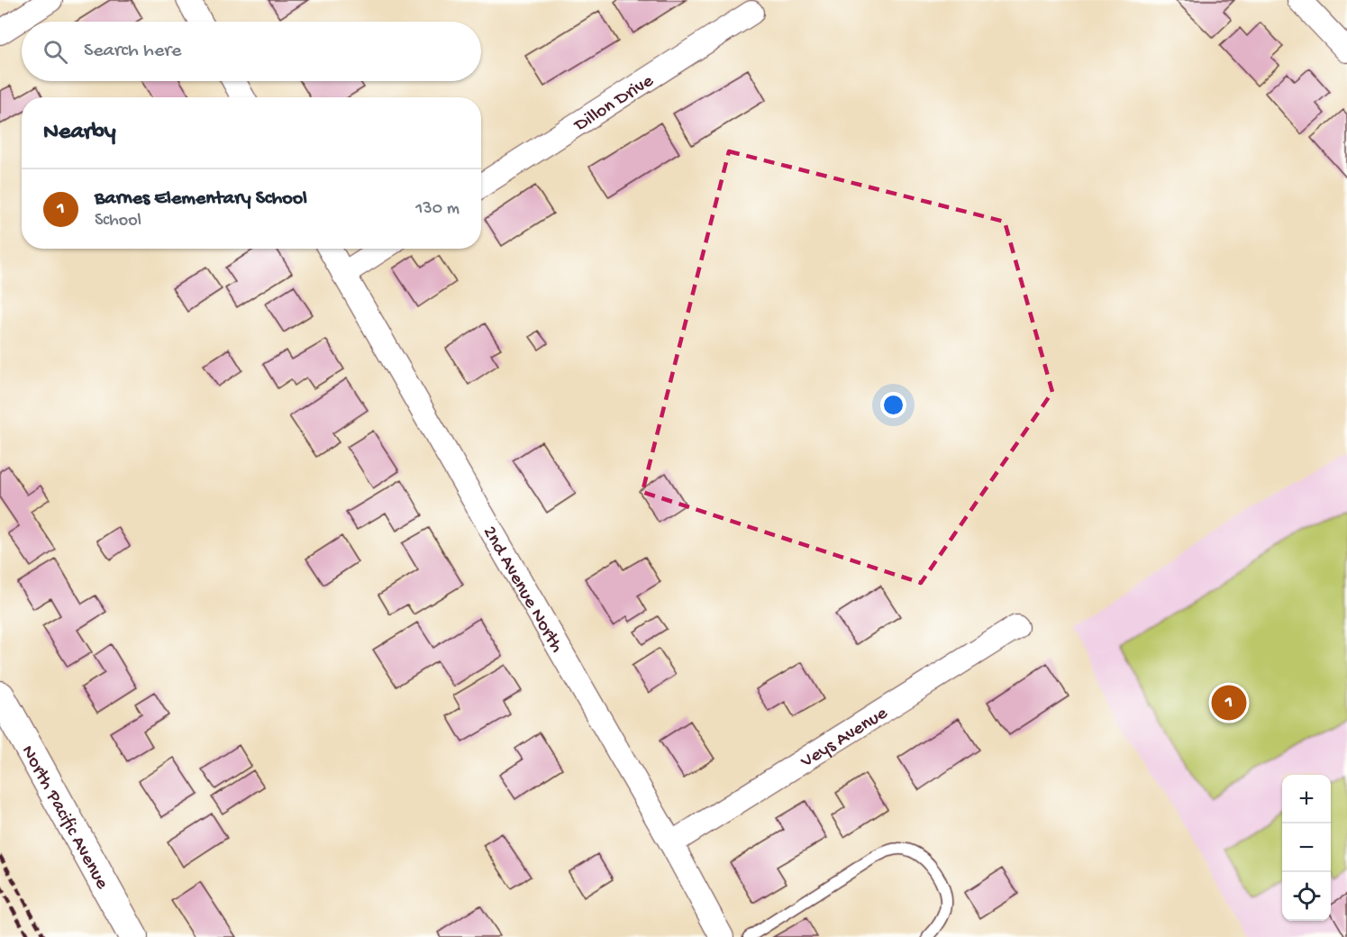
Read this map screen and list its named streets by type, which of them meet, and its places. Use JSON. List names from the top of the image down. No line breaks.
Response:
{"streets":{"street":["Dillon Drive","2nd Avenue North","Veys Avenue","North Pacific Avenue"]},"crossings":[["2nd Avenue North","Veys Avenue"]],"page":{"search":"Search here","heading":"Nearby","list":[{"mark":"1","name":"Barnes Elementary School","note":"School","value":"130 m"}],"pins":"1","map_buttons":["+","−"]}}
